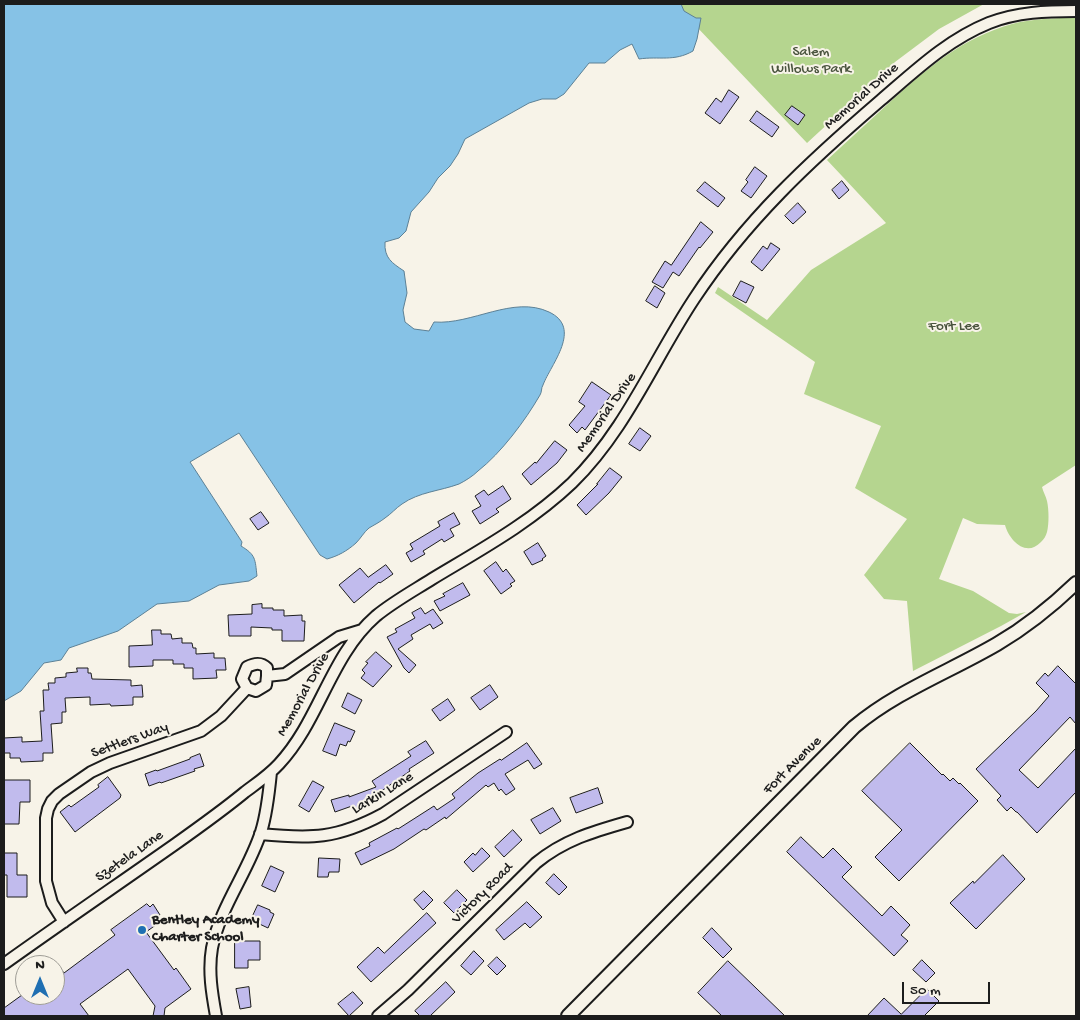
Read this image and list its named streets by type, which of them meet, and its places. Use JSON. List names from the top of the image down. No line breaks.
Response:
{"streets":{"street":["Memorial Drive","Settlers Way","Fort Avenue","Larkin Lane","Szetela Lane","Victory Road"]},"crossings":[["Memorial Drive","Szetela Lane"],["Settlers Way","Szetela Lane"]],"parks":["Salem Willows Park","Fort Lee"],"places":["Bentley Academy Charter School"],"scale_bar":"50 m","north":"top"}
